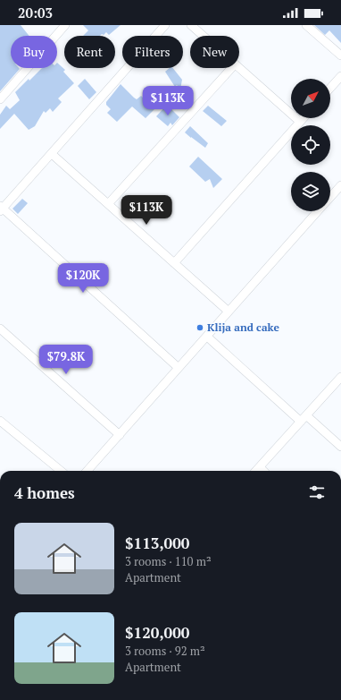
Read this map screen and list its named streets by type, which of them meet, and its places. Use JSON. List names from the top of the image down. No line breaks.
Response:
{"places":["Klija and cake"],"north":"top right","page":{"status":"20:03","chip":["Buy","Rent","Filters","New"],"price":["$113K","$113K","$120K","$79.8K"],"heading":"4 homes","list":[{"name":"$113,000","note":"3 rooms · 110 m² · Apartment"},{"name":"$120,000","note":"3 rooms · 92 m² · Apartment"}]}}
